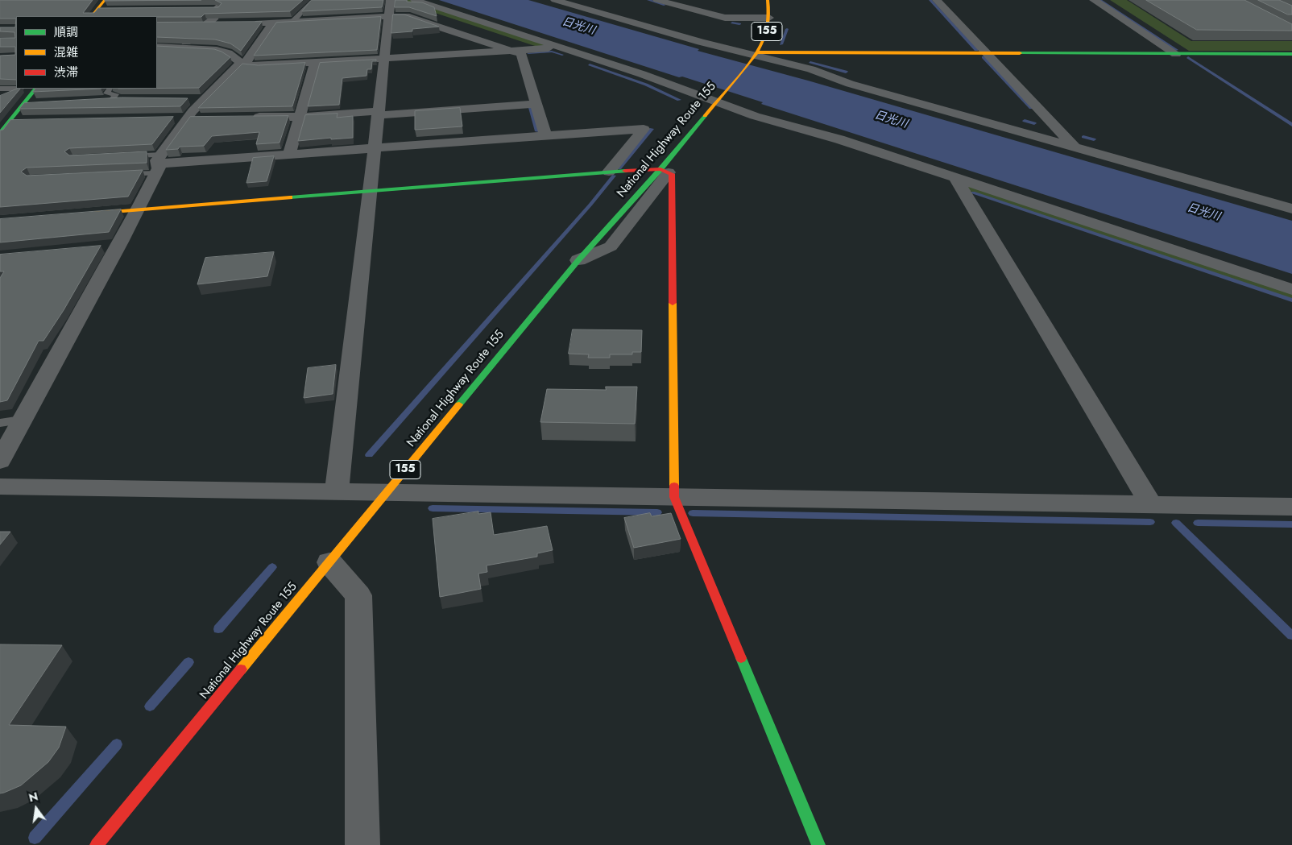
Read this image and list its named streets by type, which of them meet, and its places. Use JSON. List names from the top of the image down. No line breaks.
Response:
{"streets":{"main road":["155","National Highway Route 155"]},"water":["日光川"],"legend":["順調","混雑","渋滞"],"north":"top"}
